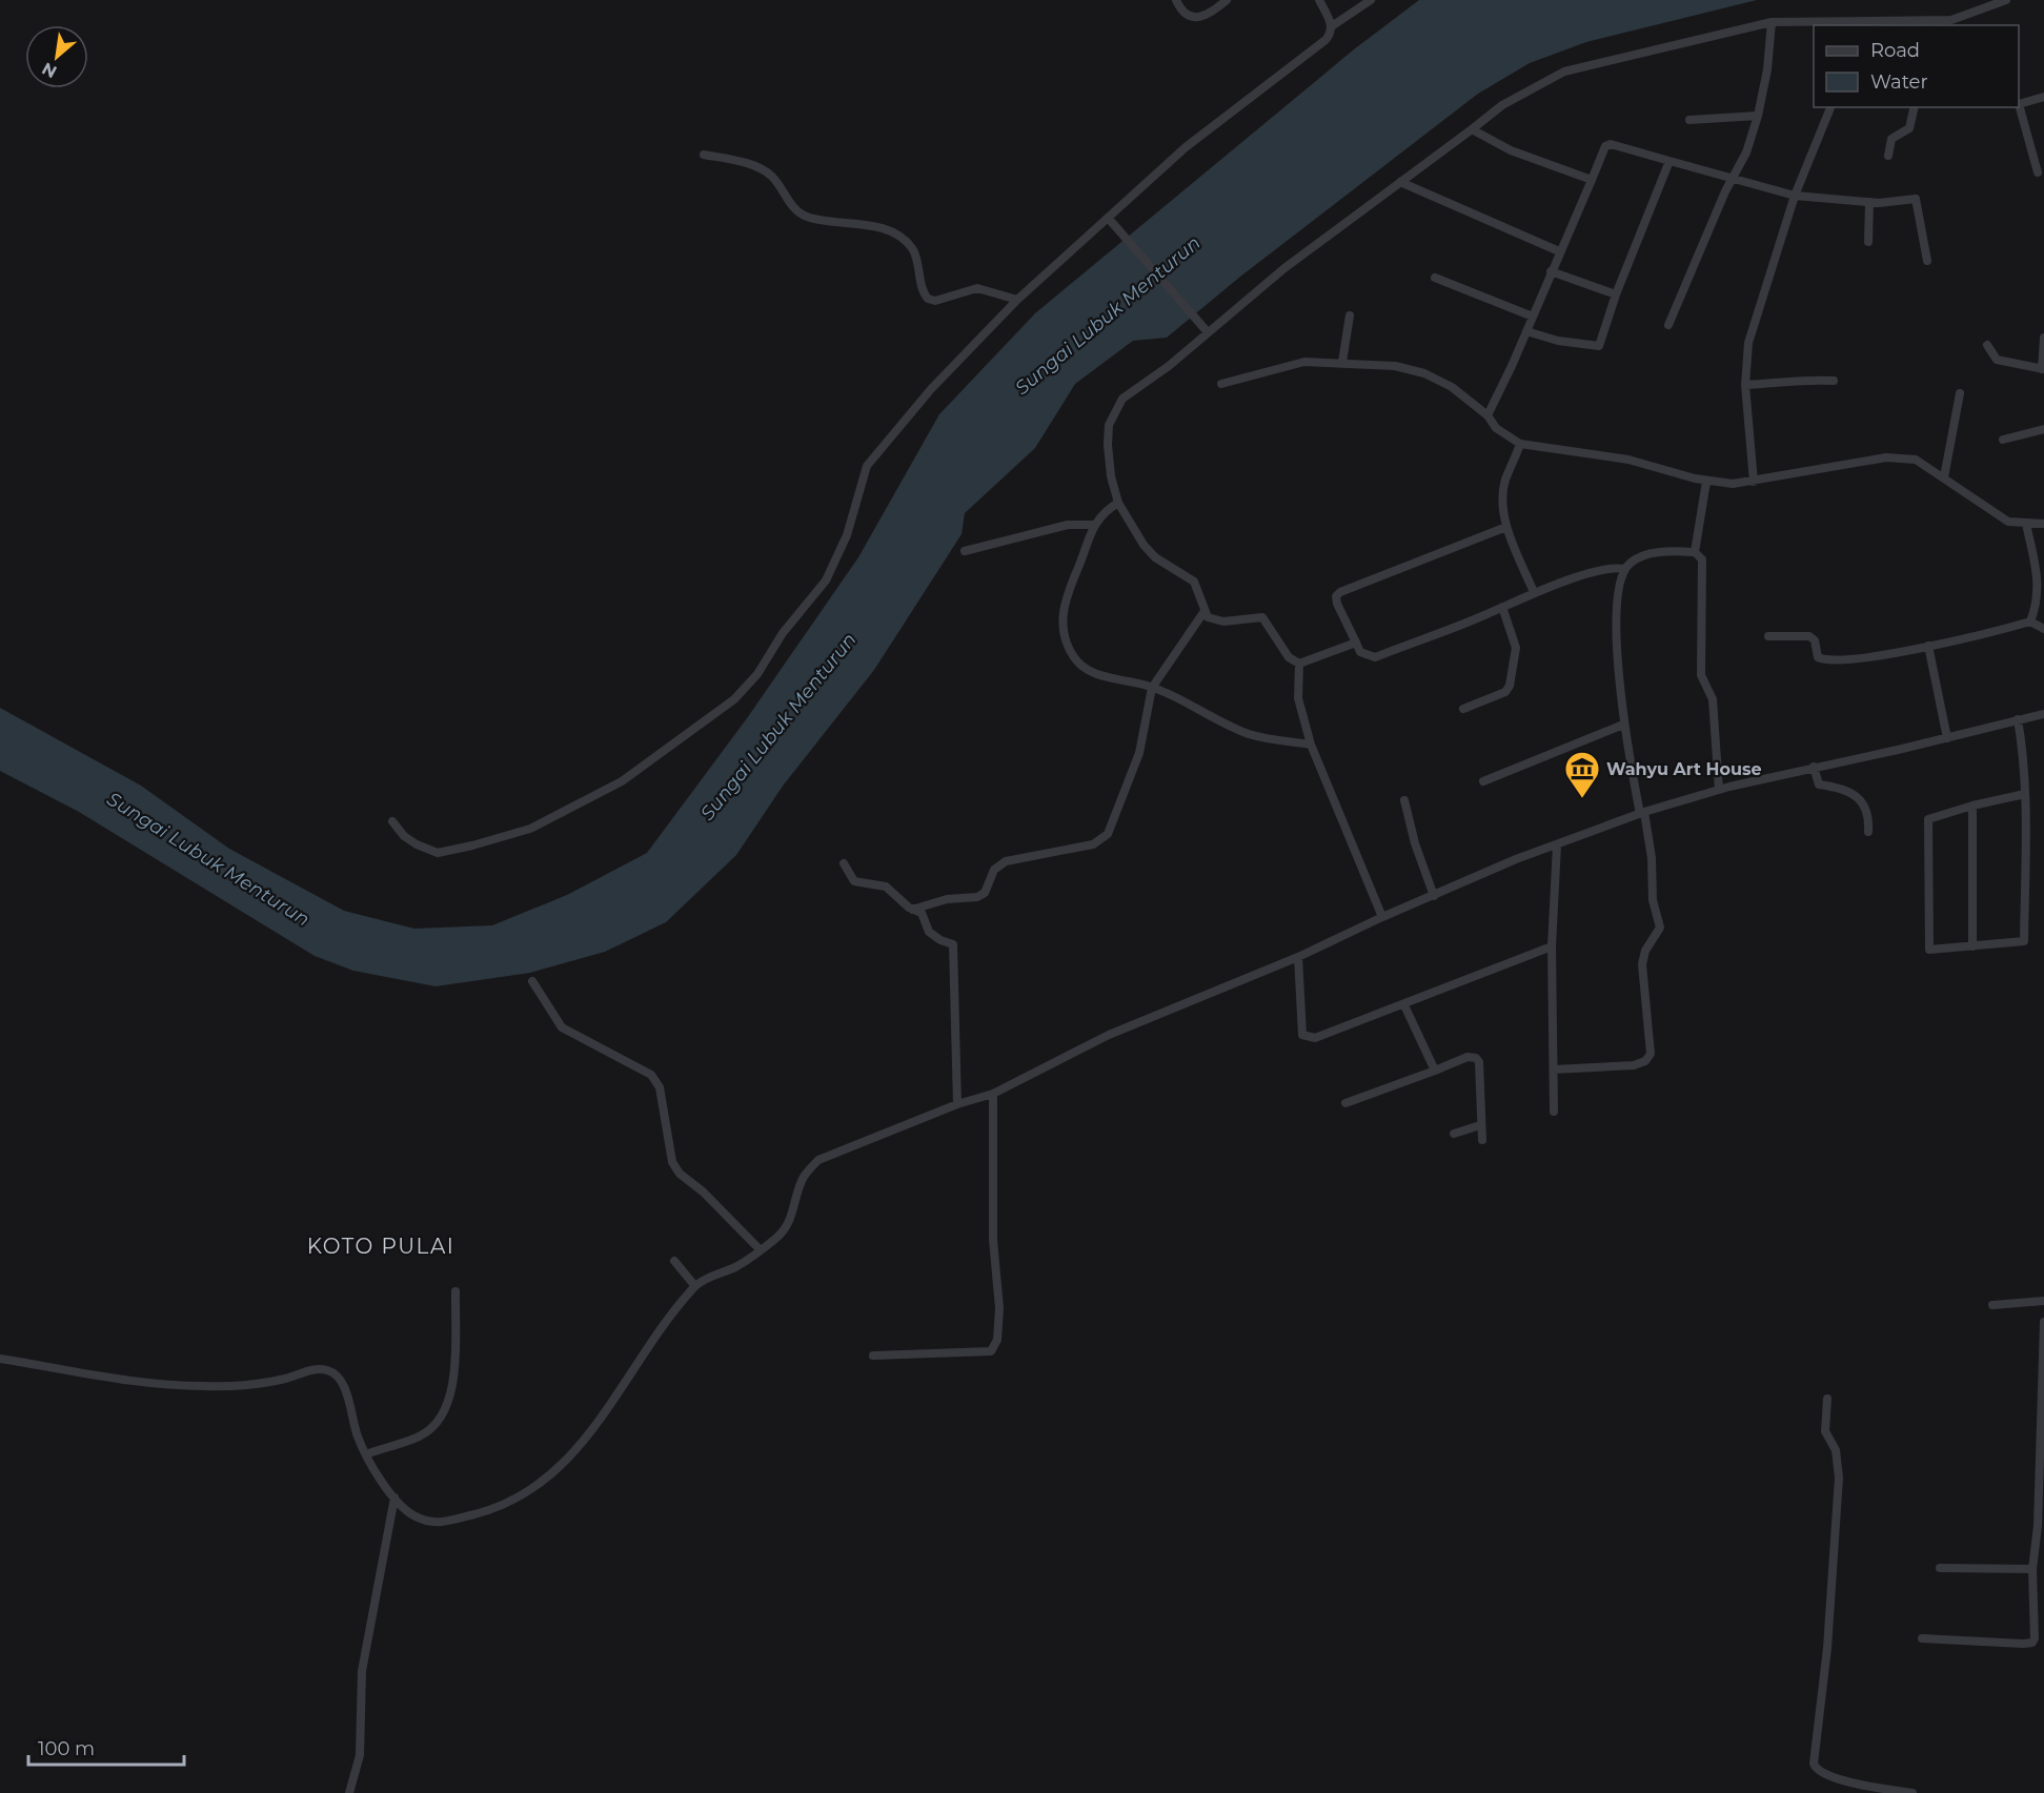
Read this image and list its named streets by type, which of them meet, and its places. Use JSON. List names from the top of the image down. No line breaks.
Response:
{"districts":["KOTO PULAI"],"water":["Sungai Lubuk Menturun"],"places":{"museum":["Wahyu Art House"]},"legend":["Road","Water"],"scale_bar":"100 m","north":"bottom left"}
